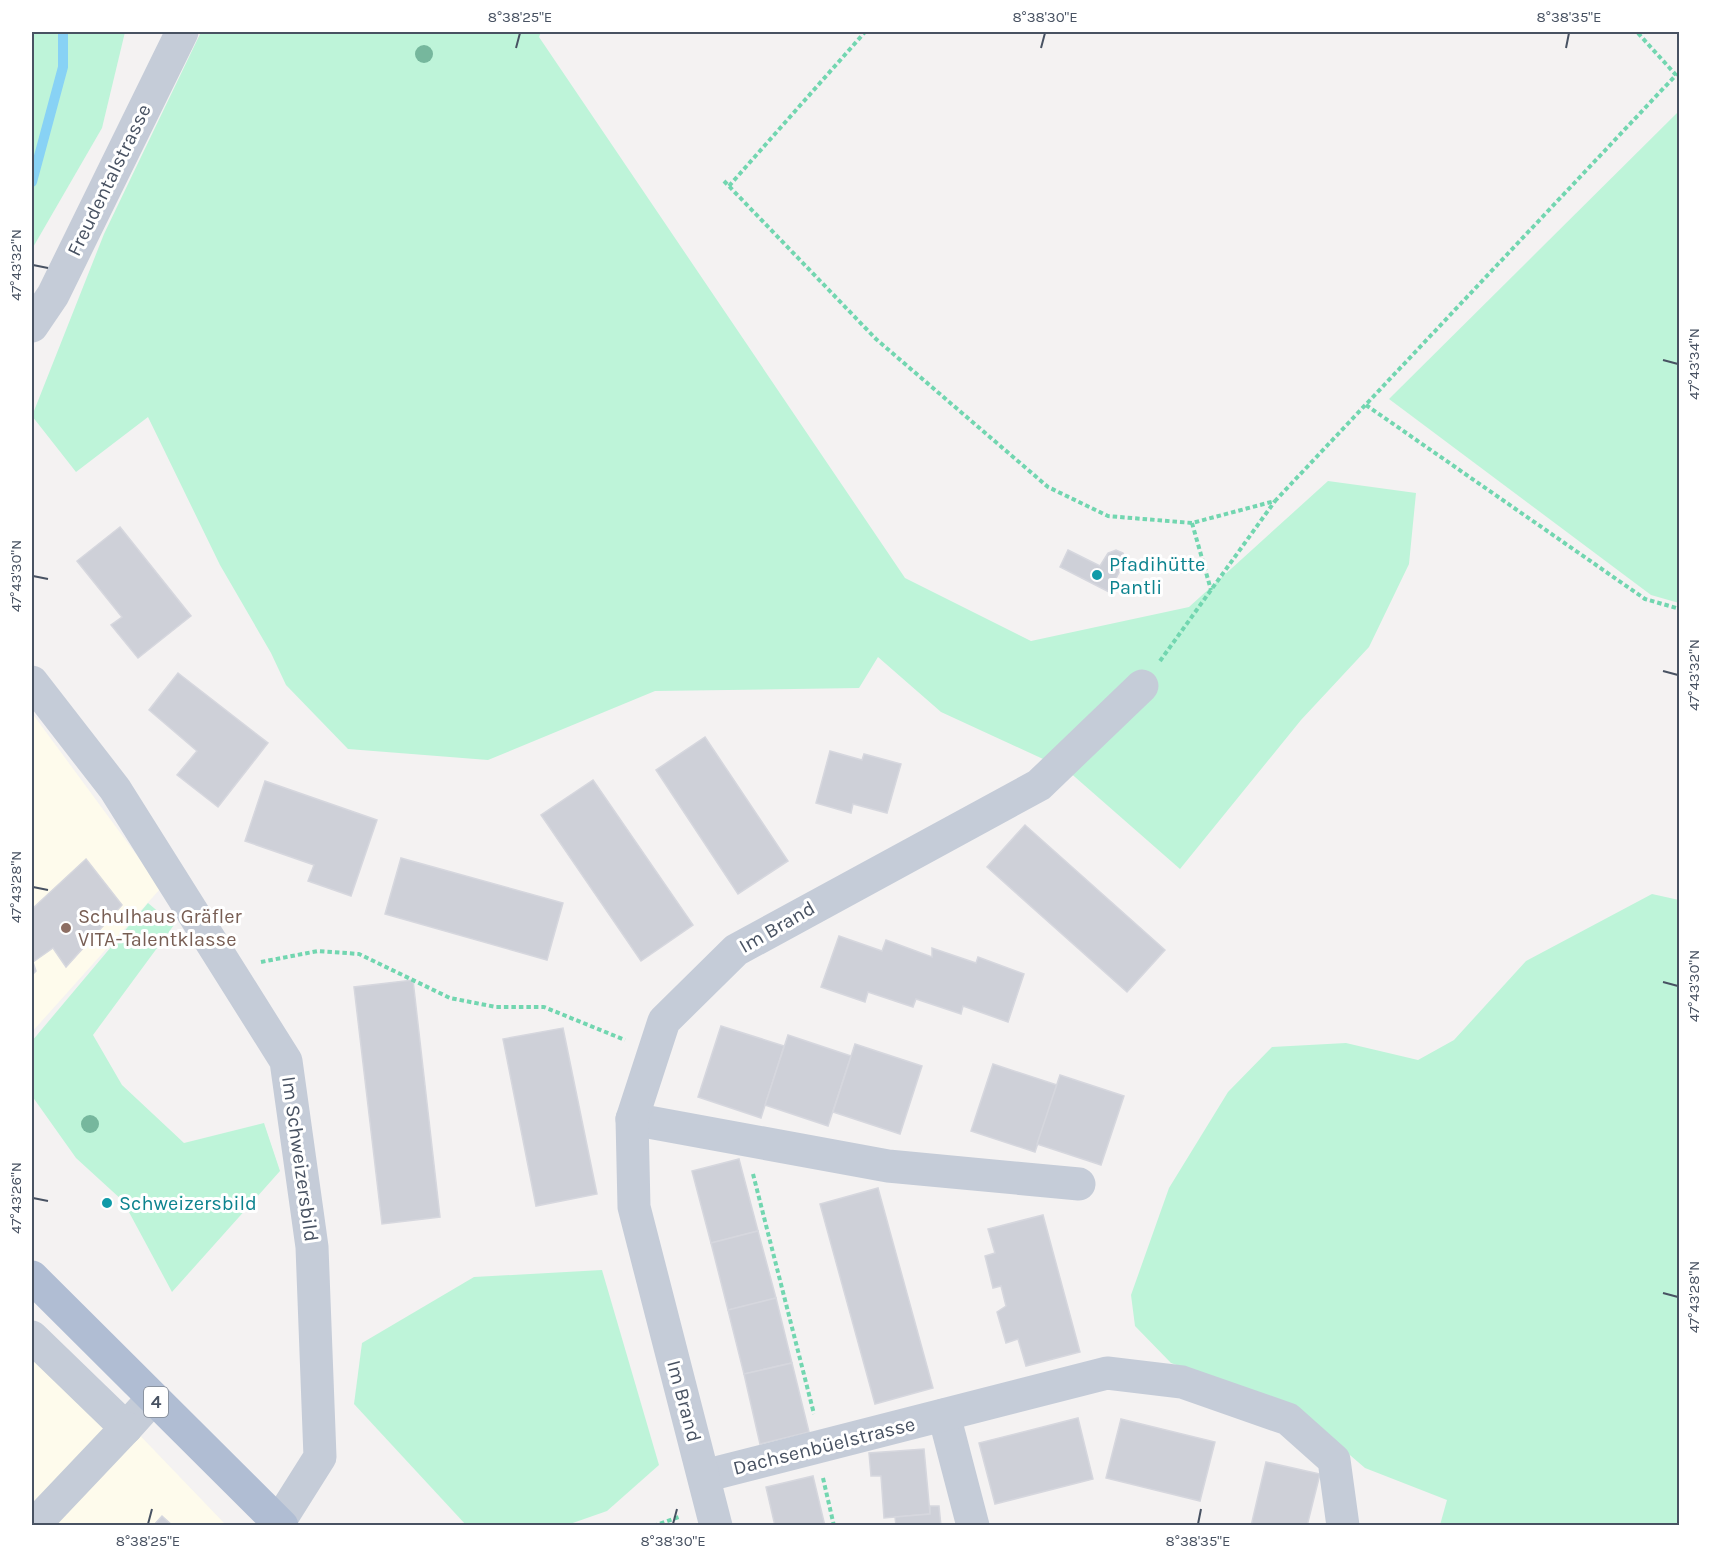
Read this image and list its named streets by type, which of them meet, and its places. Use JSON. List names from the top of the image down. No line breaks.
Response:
{"streets":{"main road":["4"],"street":["Freudentalstrasse","Im Brand","Im Schweizersbild","Dachsenbüelstrasse"]},"crossings":[["Im Brand","Dachsenbüelstrasse"],["Im Schweizersbild","4"]],"places":["Pfadihütte Pantli","Schulhaus Gräfler VITA-Talentklasse","Schweizersbild"],"coordinates":["8°38'25\"E","8°38'30\"E","8°38'35\"E","47°43'32\"N","47°43'34\"N","47°43'30\"N","47°43'28\"N","47°43'26\"N"]}
